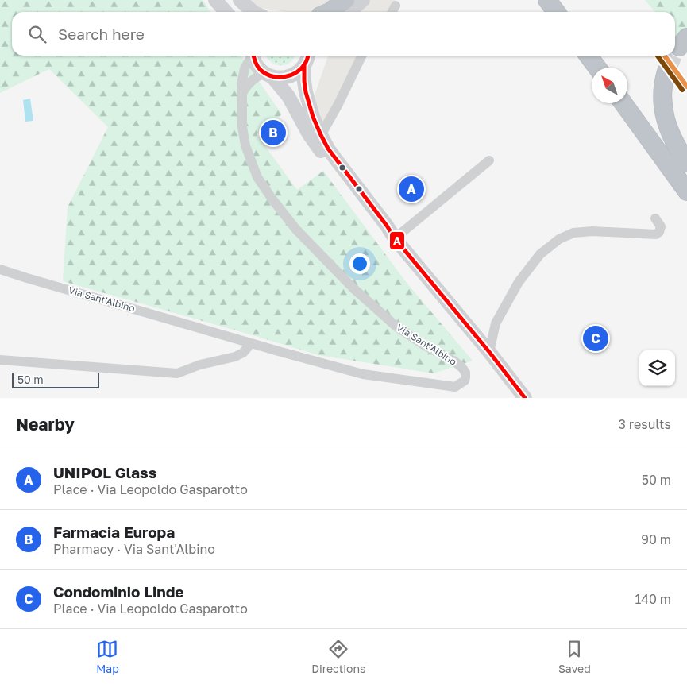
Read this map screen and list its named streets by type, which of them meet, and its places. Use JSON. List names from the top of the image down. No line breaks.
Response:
{"streets":{"street":["Via Sant'Albino"]},"lines":["transit line A"],"scale_bar":"50 m","north":"top left","page":{"search":"Search here","pins":["B","A","C"],"scale":"50 m","heading":["Nearby","3 results"],"list":[{"mark":"A","name":"UNIPOL Glass","note":"Place · Via Leopoldo Gasparotto","value":"50 m"},{"mark":"B","name":"Farmacia Europa","note":"Pharmacy · Via Sant'Albino","value":"90 m"},{"mark":"C","name":"Condominio Linde","note":"Place · Via Leopoldo Gasparotto","value":"140 m"}],"nav":["Map","Directions","Saved"]}}
